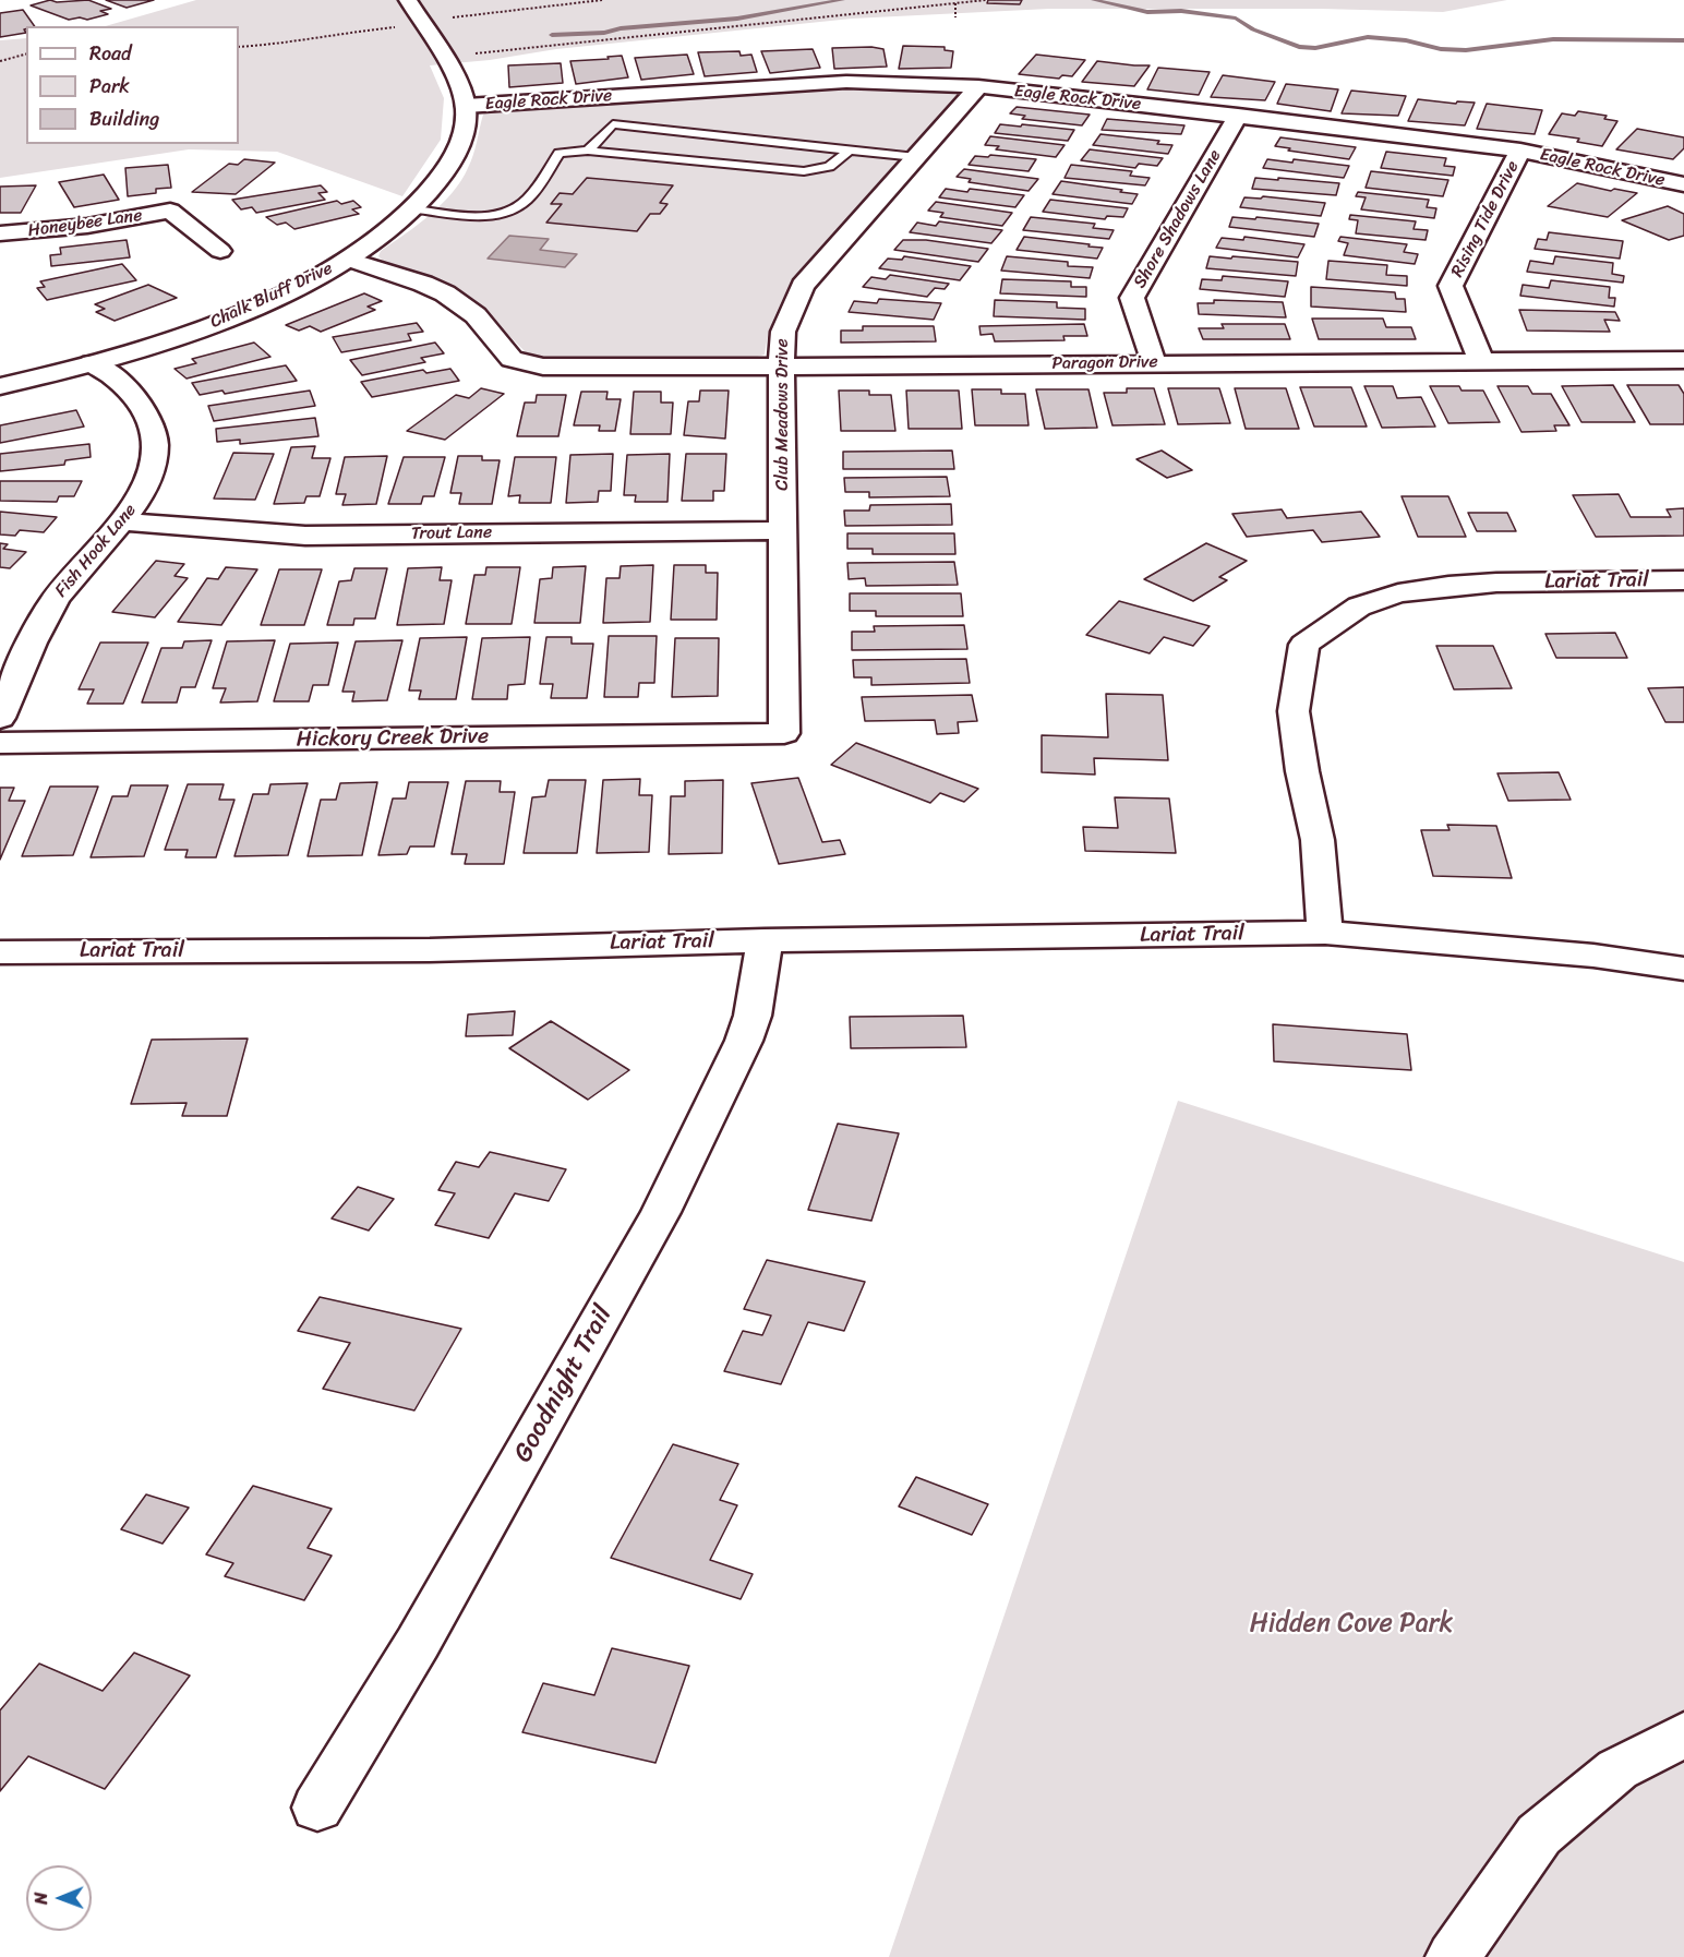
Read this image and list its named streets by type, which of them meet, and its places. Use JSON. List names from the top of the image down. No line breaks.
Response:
{"streets":{"street":["Eagle Rock Drive","Shore Shadows Lane","Rising Tide Drive","Honeybee Lane","Chalk Bluff Drive","Paragon Drive","Club Meadows Drive","Trout Lane","Fish Hook Lane","Lariat Trail","Hickory Creek Drive","Goodnight Trail"]},"crossings":[["Eagle Rock Drive","Shore Shadows Lane"],["Eagle Rock Drive","Rising Tide Drive"],["Eagle Rock Drive","Chalk Bluff Drive"],["Eagle Rock Drive","Club Meadows Drive"],["Shore Shadows Lane","Paragon Drive"],["Rising Tide Drive","Paragon Drive"],["Chalk Bluff Drive","Paragon Drive"],["Chalk Bluff Drive","Fish Hook Lane"],["Paragon Drive","Club Meadows Drive"],["Club Meadows Drive","Trout Lane"],["Club Meadows Drive","Hickory Creek Drive"],["Trout Lane","Fish Hook Lane"],["Lariat Trail","Goodnight Trail"]],"parks":["Hidden Cove Park"],"legend":["Road","Park","Building"],"north":"left"}
